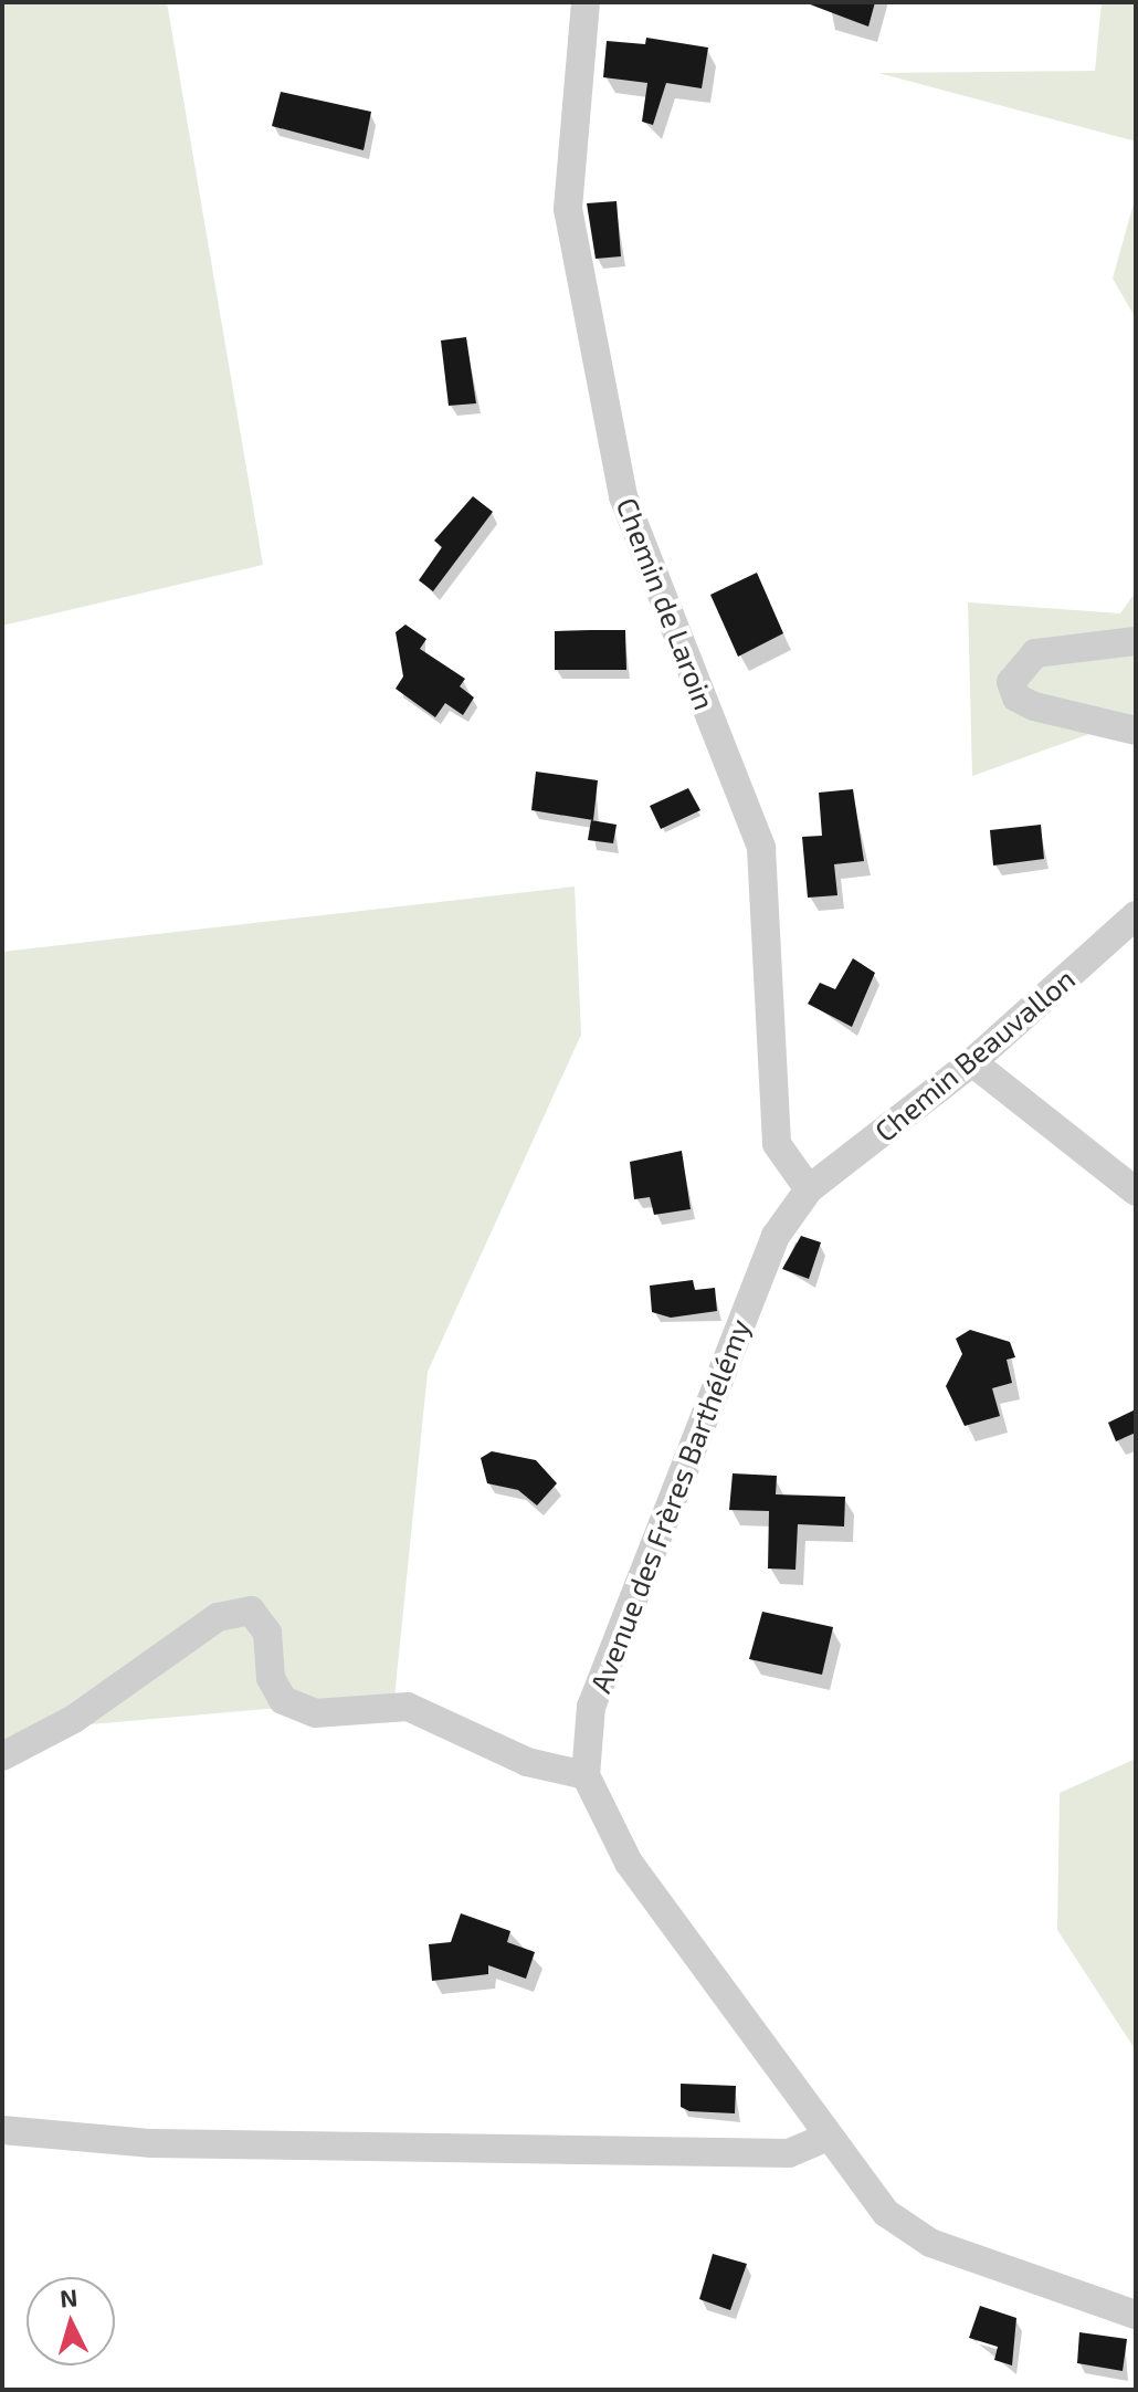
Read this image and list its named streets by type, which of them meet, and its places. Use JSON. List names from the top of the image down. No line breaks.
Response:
{"streets":{"street":["Chemin de Laroin","Chemin Beauvallon","Avenue des Frères Barthélémy"]},"crossings":[["Chemin de Laroin","Chemin Beauvallon"],["Chemin de Laroin","Avenue des Frères Barthélémy"],["Chemin Beauvallon","Avenue des Frères Barthélémy"]],"north":"top"}
